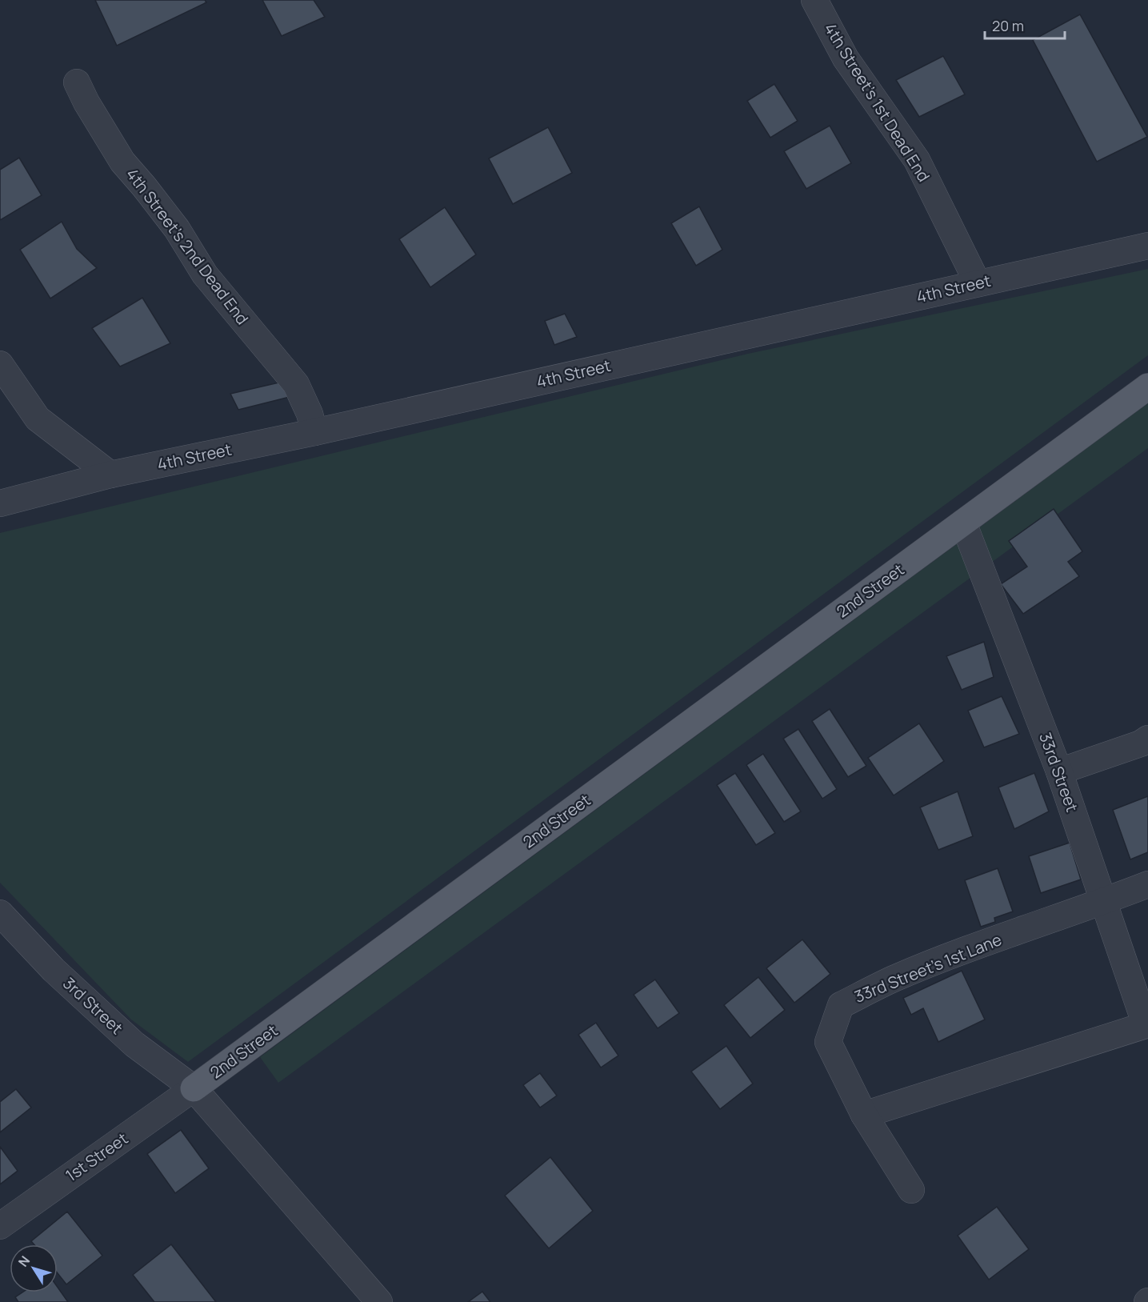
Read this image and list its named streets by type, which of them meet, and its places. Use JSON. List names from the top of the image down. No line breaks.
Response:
{"streets":{"main road":["2nd Street"],"street":["4th Street's 1st Dead End","4th Street's 2nd Dead End","4th Street","33rd Street","33rd Street's 1st Lane","3rd Street","1st Street"]},"crossings":[["4th Street's 1st Dead End","4th Street"],["4th Street's 2nd Dead End","4th Street"],["2nd Street","33rd Street"],["2nd Street","3rd Street"],["2nd Street","1st Street"],["33rd Street","33rd Street's 1st Lane"],["3rd Street","1st Street"]],"scale_bar":"20 m","north":"top left"}
